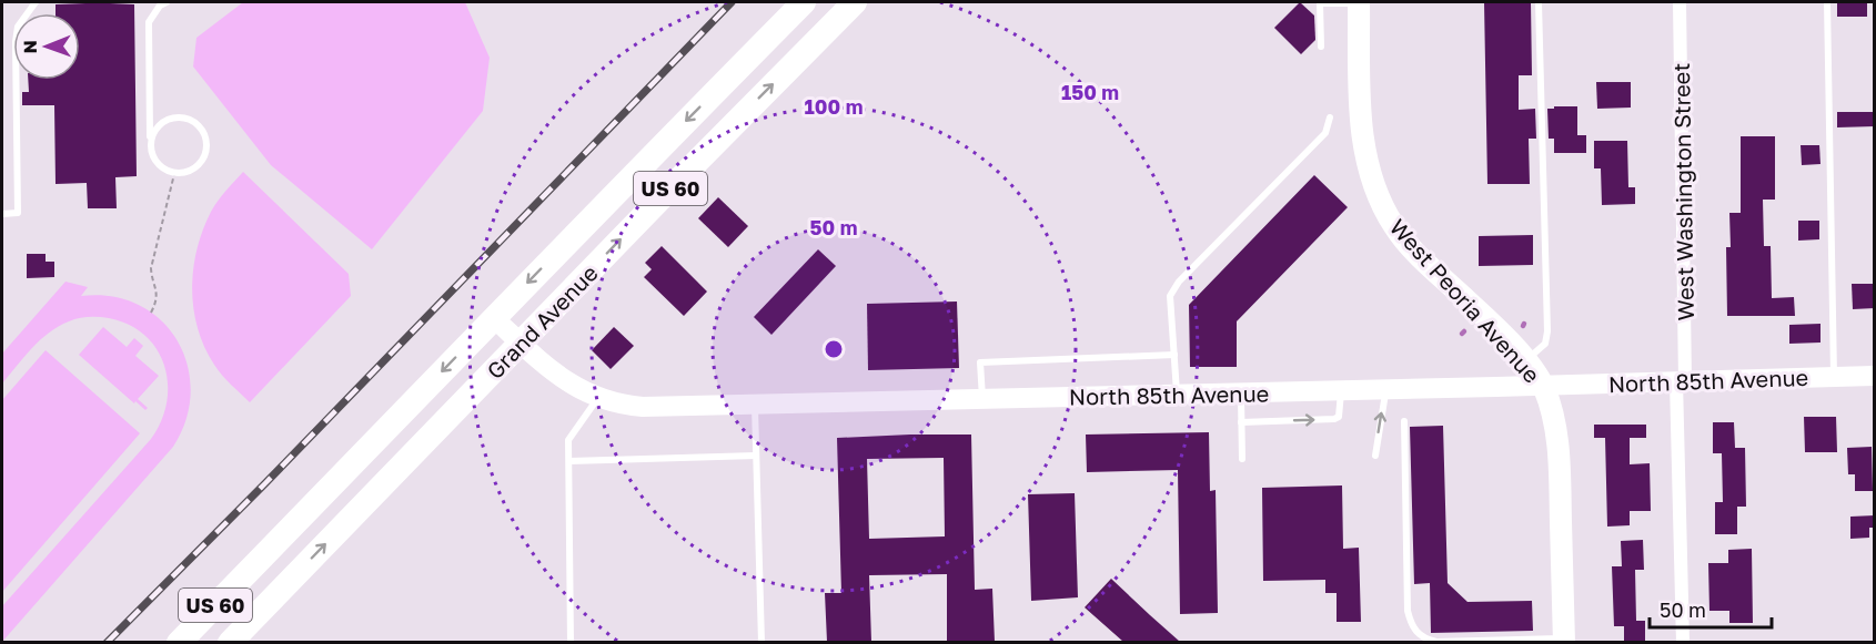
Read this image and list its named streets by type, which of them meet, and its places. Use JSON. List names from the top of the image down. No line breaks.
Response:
{"streets":{"highway":["US 60","Grand Avenue"],"main road":["West Peoria Avenue"],"street":["West Washington Street","North 85th Avenue"]},"crossings":[["West Washington Street","North 85th Avenue"],["West Peoria Avenue","North 85th Avenue"],["Grand Avenue","North 85th Avenue"]],"scale_bar":"50 m","north":"left","rings":["150 m","100 m","50 m"]}
